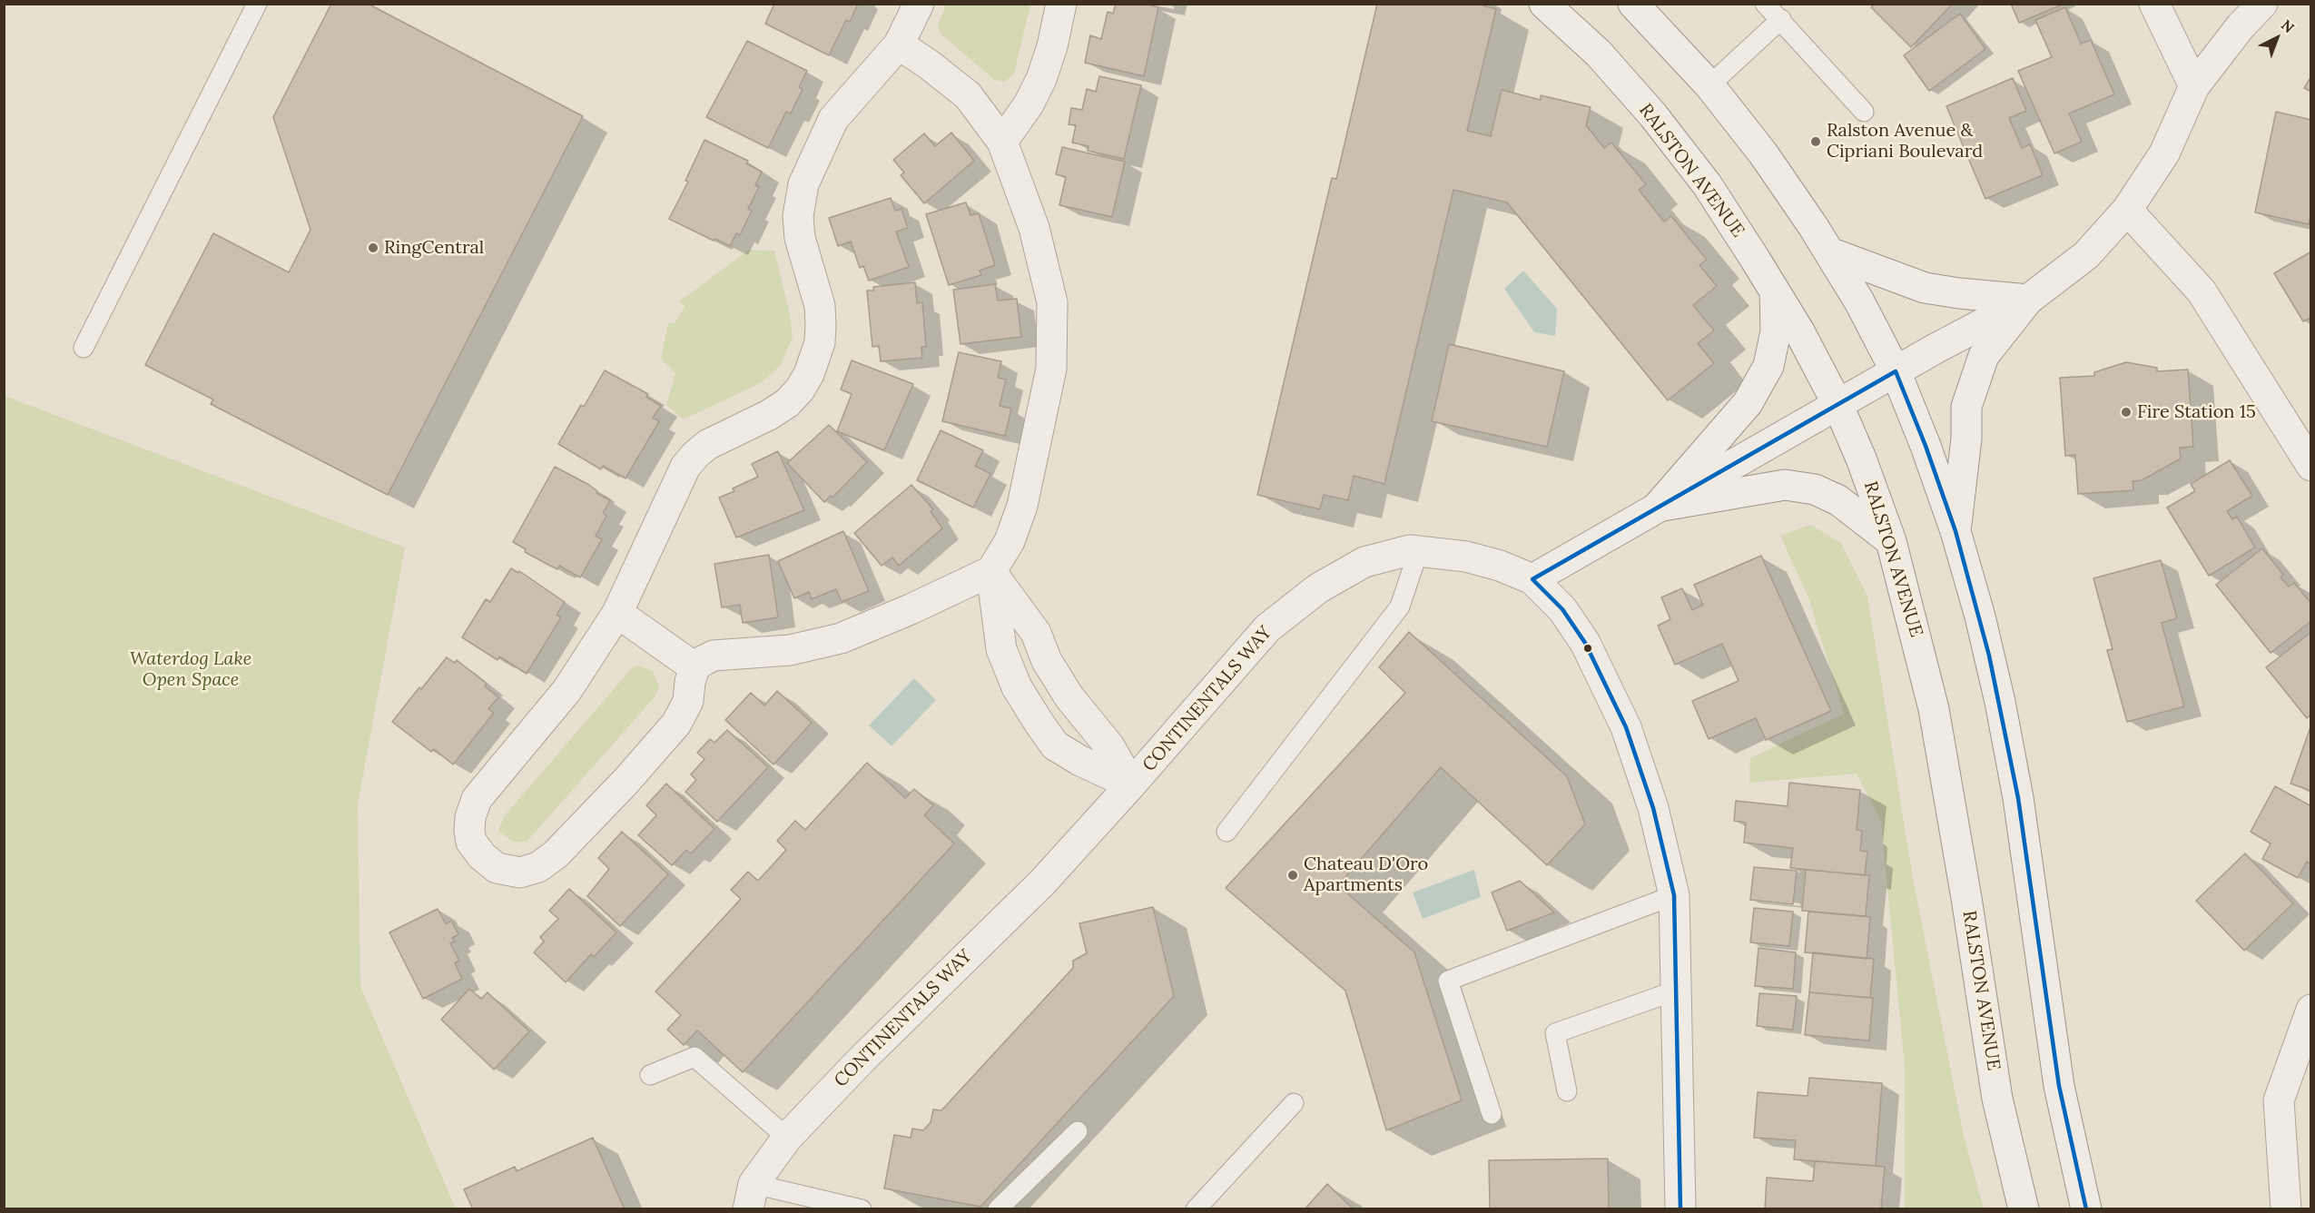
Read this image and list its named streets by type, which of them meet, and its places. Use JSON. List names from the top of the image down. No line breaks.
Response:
{"streets":{"street":["RALSTON AVENUE","CONTINENTALS WAY"]},"parks":["Waterdog Lake Open Space"],"places":["Ralston Avenue & Cipriani Boulevard","RingCentral","Fire Station 15","Chateau D'Oro Apartments"],"north":"top right"}
